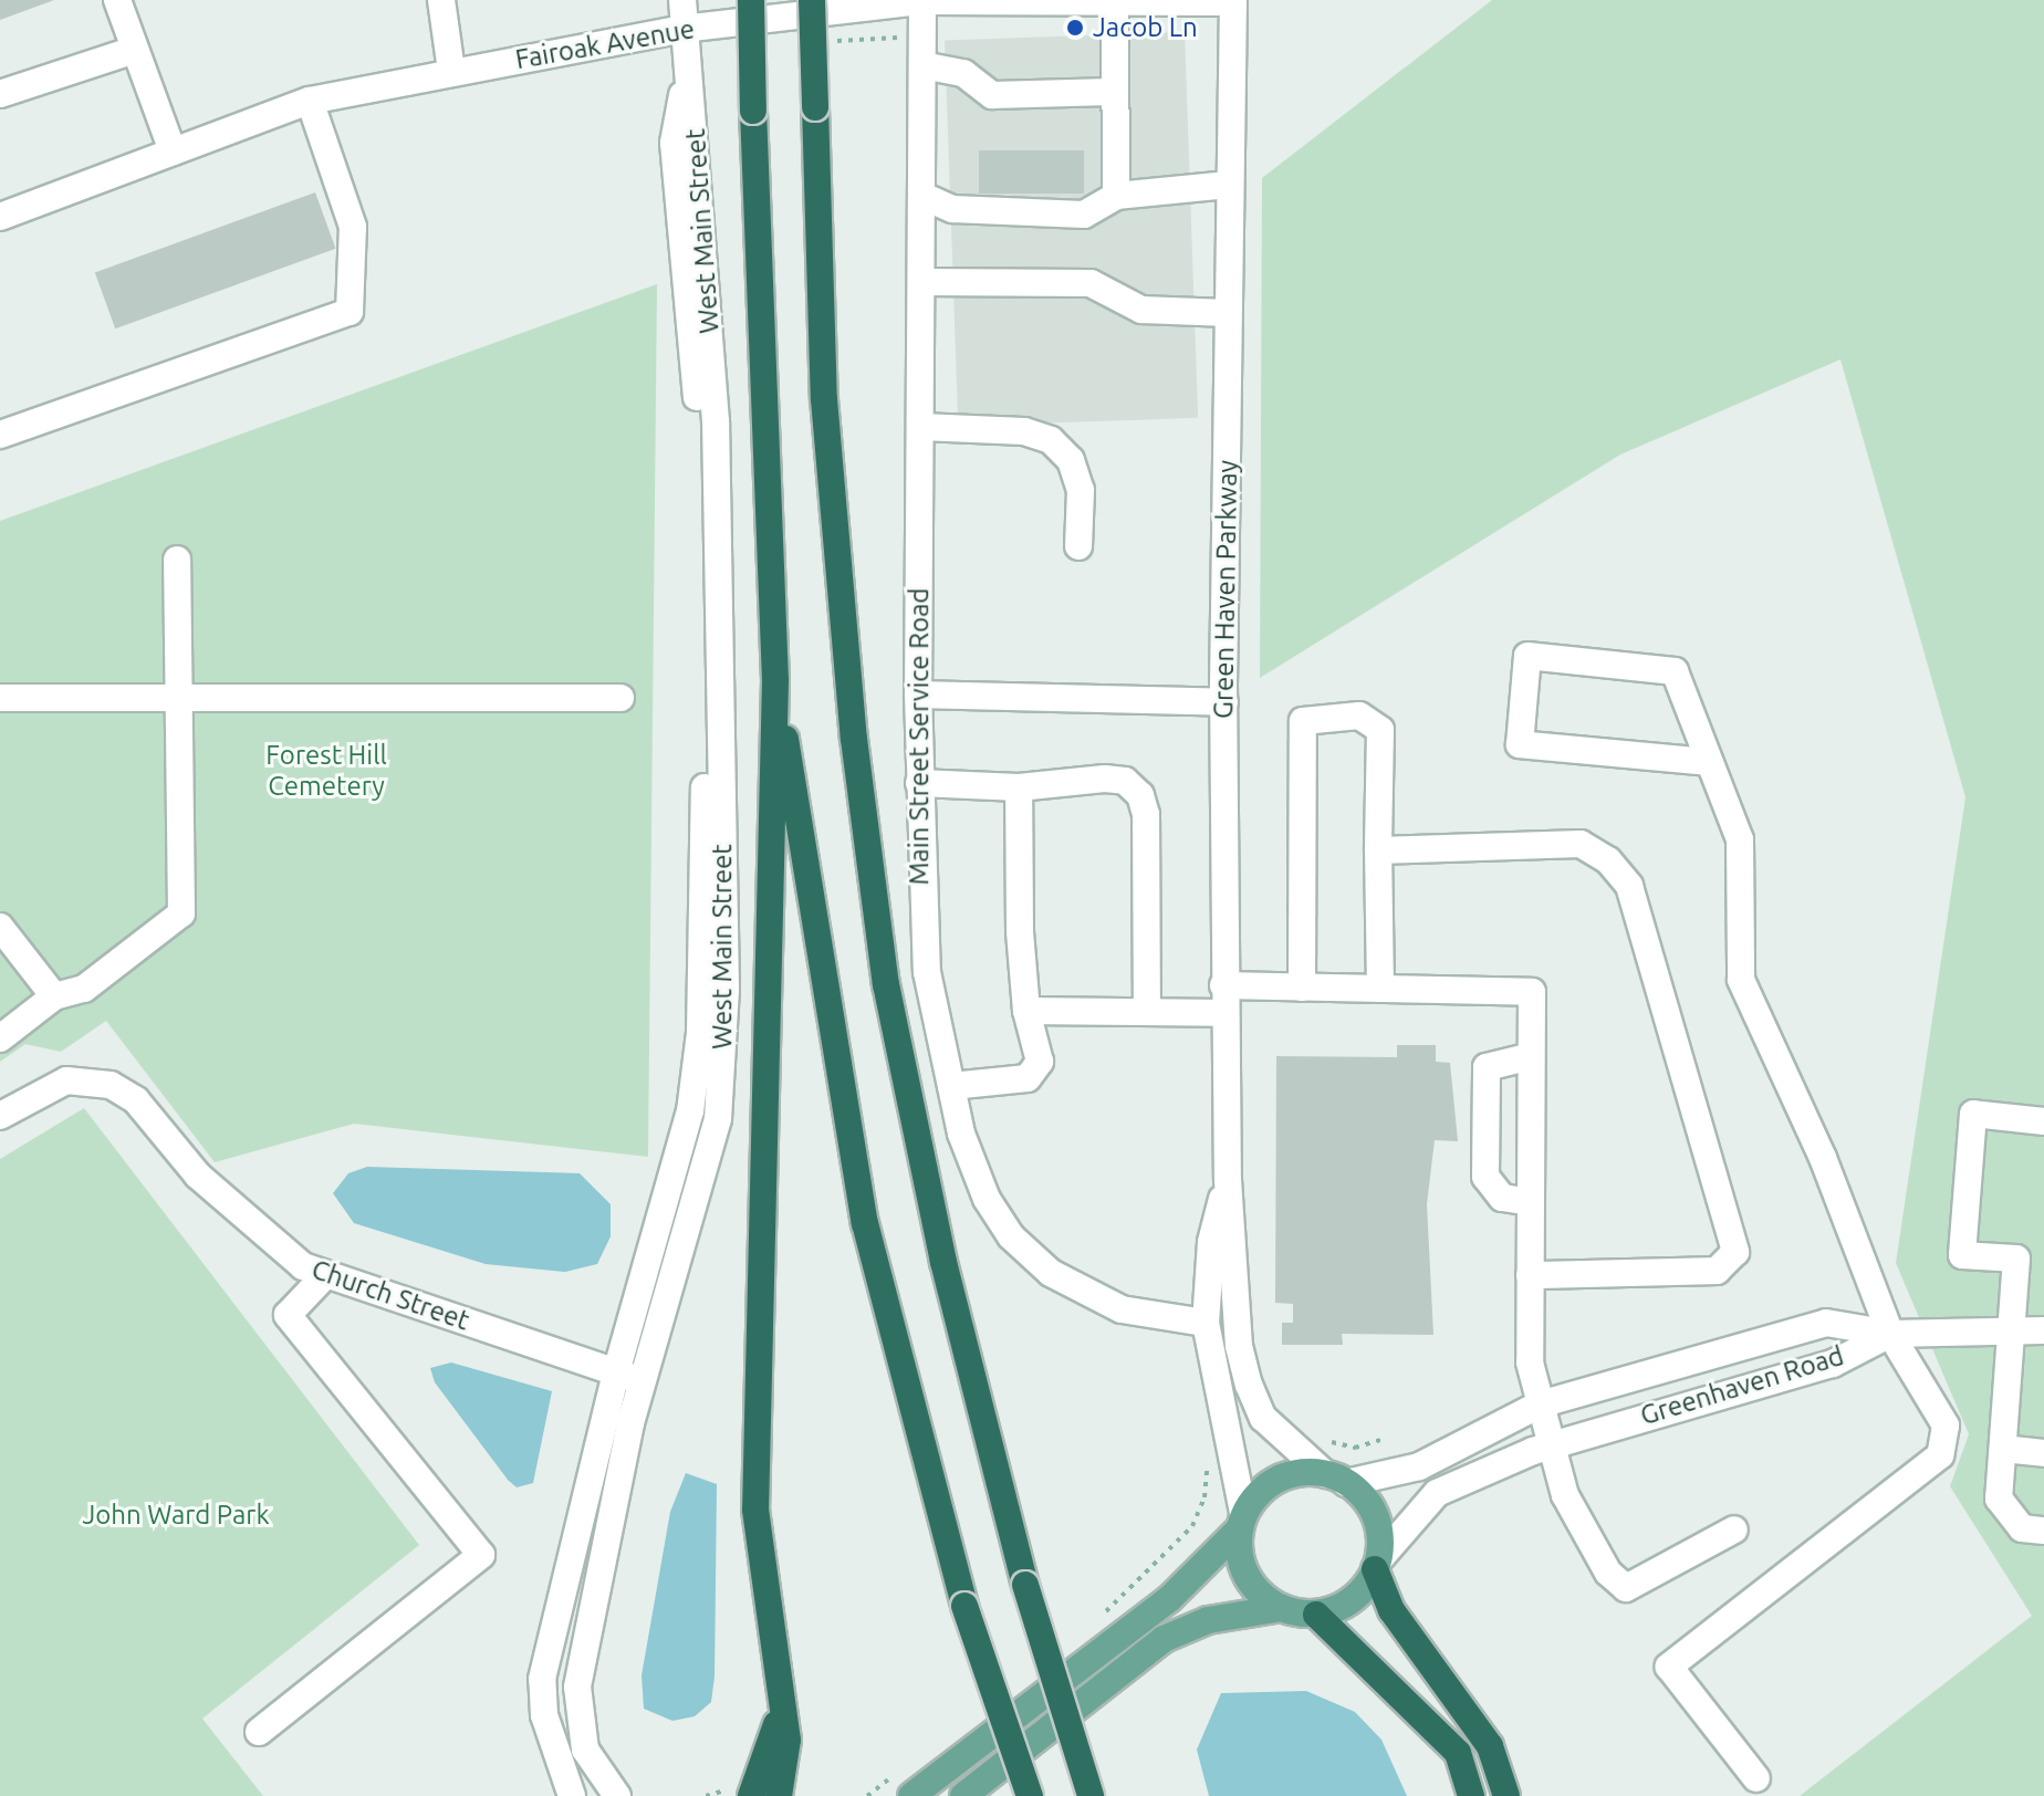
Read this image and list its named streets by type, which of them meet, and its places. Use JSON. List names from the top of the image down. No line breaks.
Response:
{"streets":{"main road":["Greenhaven Road"],"street":["Fairoak Avenue","West Main Street","Green Haven Parkway","Main Street Service Road","Church Street"]},"crossings":[["Fairoak Avenue","West Main Street"],["Fairoak Avenue","Green Haven Parkway"],["Fairoak Avenue","Main Street Service Road"],["West Main Street","Church Street"]],"parks":["Forest Hill Cemetery","John Ward Park"],"places":["Jacob Ln"]}
